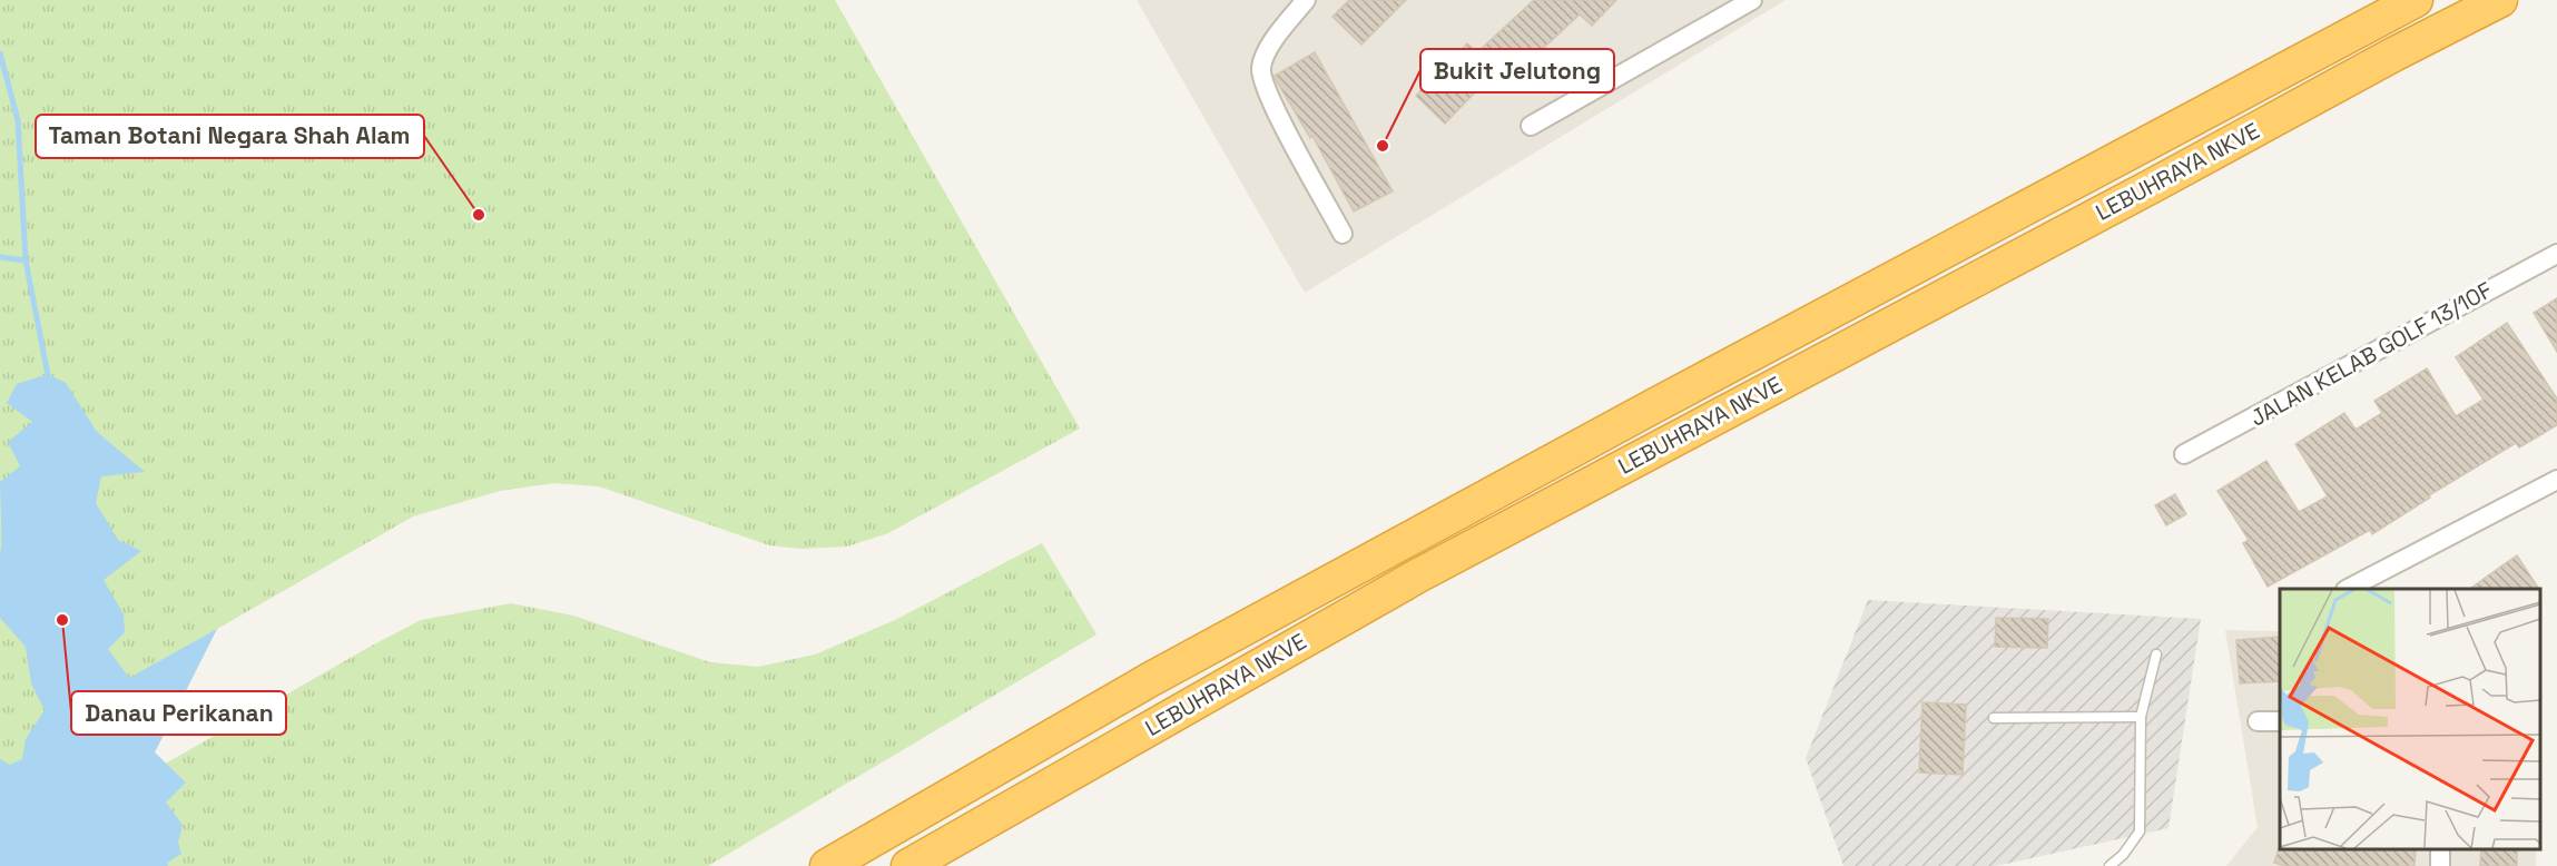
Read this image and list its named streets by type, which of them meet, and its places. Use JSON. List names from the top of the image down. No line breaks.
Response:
{"streets":{"highway":["LEBUHRAYA NKVE"],"street":["JALAN KELAB GOLF 13/10F"]},"places":["Bukit Jelutong","Taman Botani Negara Shah Alam","Danau Perikanan"]}
